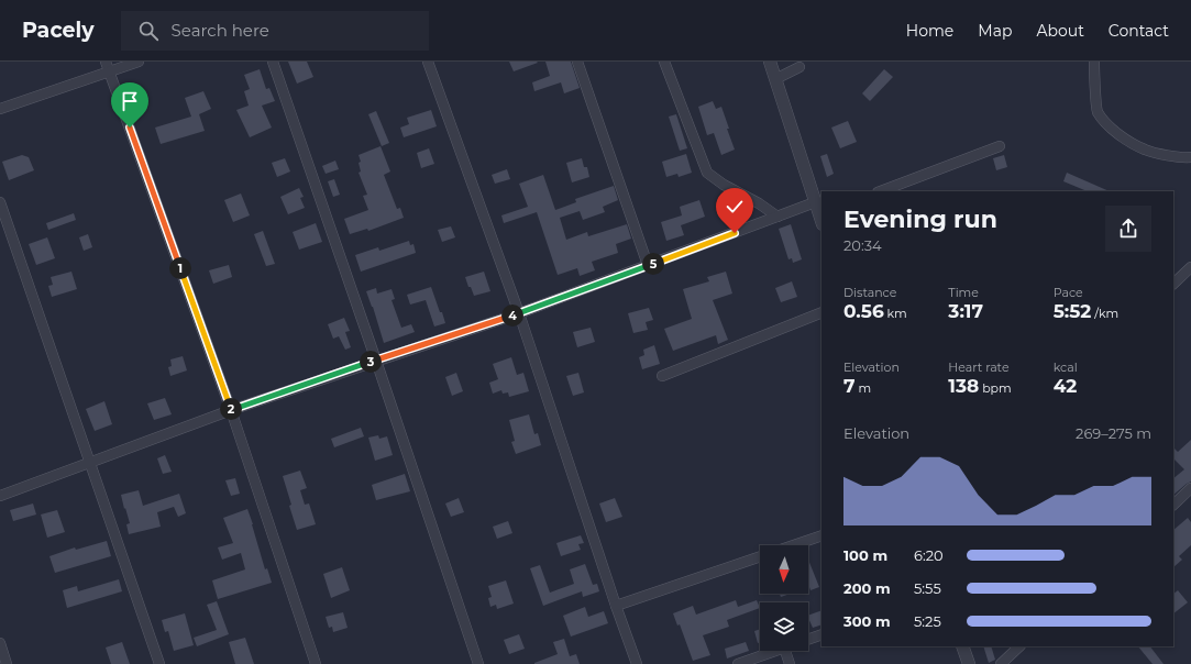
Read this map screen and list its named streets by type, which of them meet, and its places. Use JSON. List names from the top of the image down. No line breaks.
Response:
{"north":"bottom","page":{"header":"Pacely","search":"Search here","nav":["Home","Map","About","Contact"],"heading":["Evening run","20:34"],"pins":["5","1","4","3","2"],"stats":[["Distance","0.56 km"],["Time","3:17"],["Pace","5:52 /km"],["Elevation","7 m"],["Heart rate","138 bpm"],["kcal","42"]],"chart":["Elevation","269–275 m"],"list":[{"name":"100 m","note":"6:20"},{"name":"200 m","note":"5:55"},{"name":"300 m","note":"5:25"}]}}
